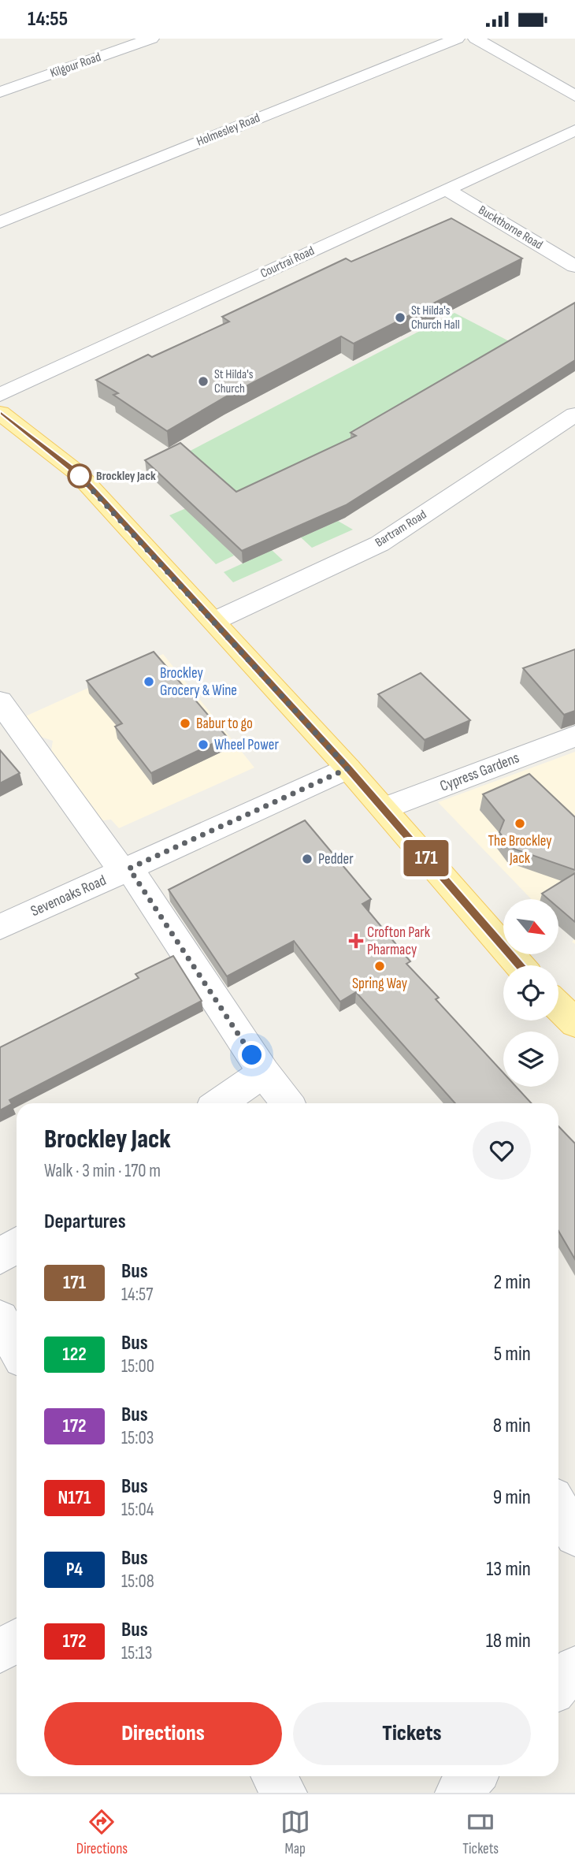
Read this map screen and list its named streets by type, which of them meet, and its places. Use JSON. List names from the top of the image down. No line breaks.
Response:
{"streets":{"street":["Kilgour Road","Holmesley Road","Buckthorne Road","Courtrai Road","Bartram Road","Cypress Gardens","Sevenoaks Road"]},"crossings":[["Buckthorne Road","Courtrai Road"]],"places":{"other":["St Hilda's Church Hall","St Hilda's Church","Brockley Jack","Brockley Grocery & Wine","Babur to go","Wheel Power","The Brockley Jack","Pedder","Spring Way"],"health":["Crofton Park Pharmacy"]},"lines":["bus line 171"],"north":"bottom right","page":{"status":"14:55","on_map":"171","heading":[["Brockley Jack","Walk · 3 min · 170 m"],"Departures"],"list":[{"mark":"171","name":"Bus","note":"14:57","value":"2 min"},{"mark":"122","name":"Bus","note":"15:00","value":"5 min"},{"mark":"172","name":"Bus","note":"15:03","value":"8 min"},{"mark":"N171","name":"Bus","note":"15:04","value":"9 min"},{"mark":"P4","name":"Bus","note":"15:08","value":"13 min"},{"mark":"172","name":"Bus","note":"15:13","value":"18 min"}],"buttons":["Directions","Tickets"],"tabs":["Directions","Map","Tickets"]}}
